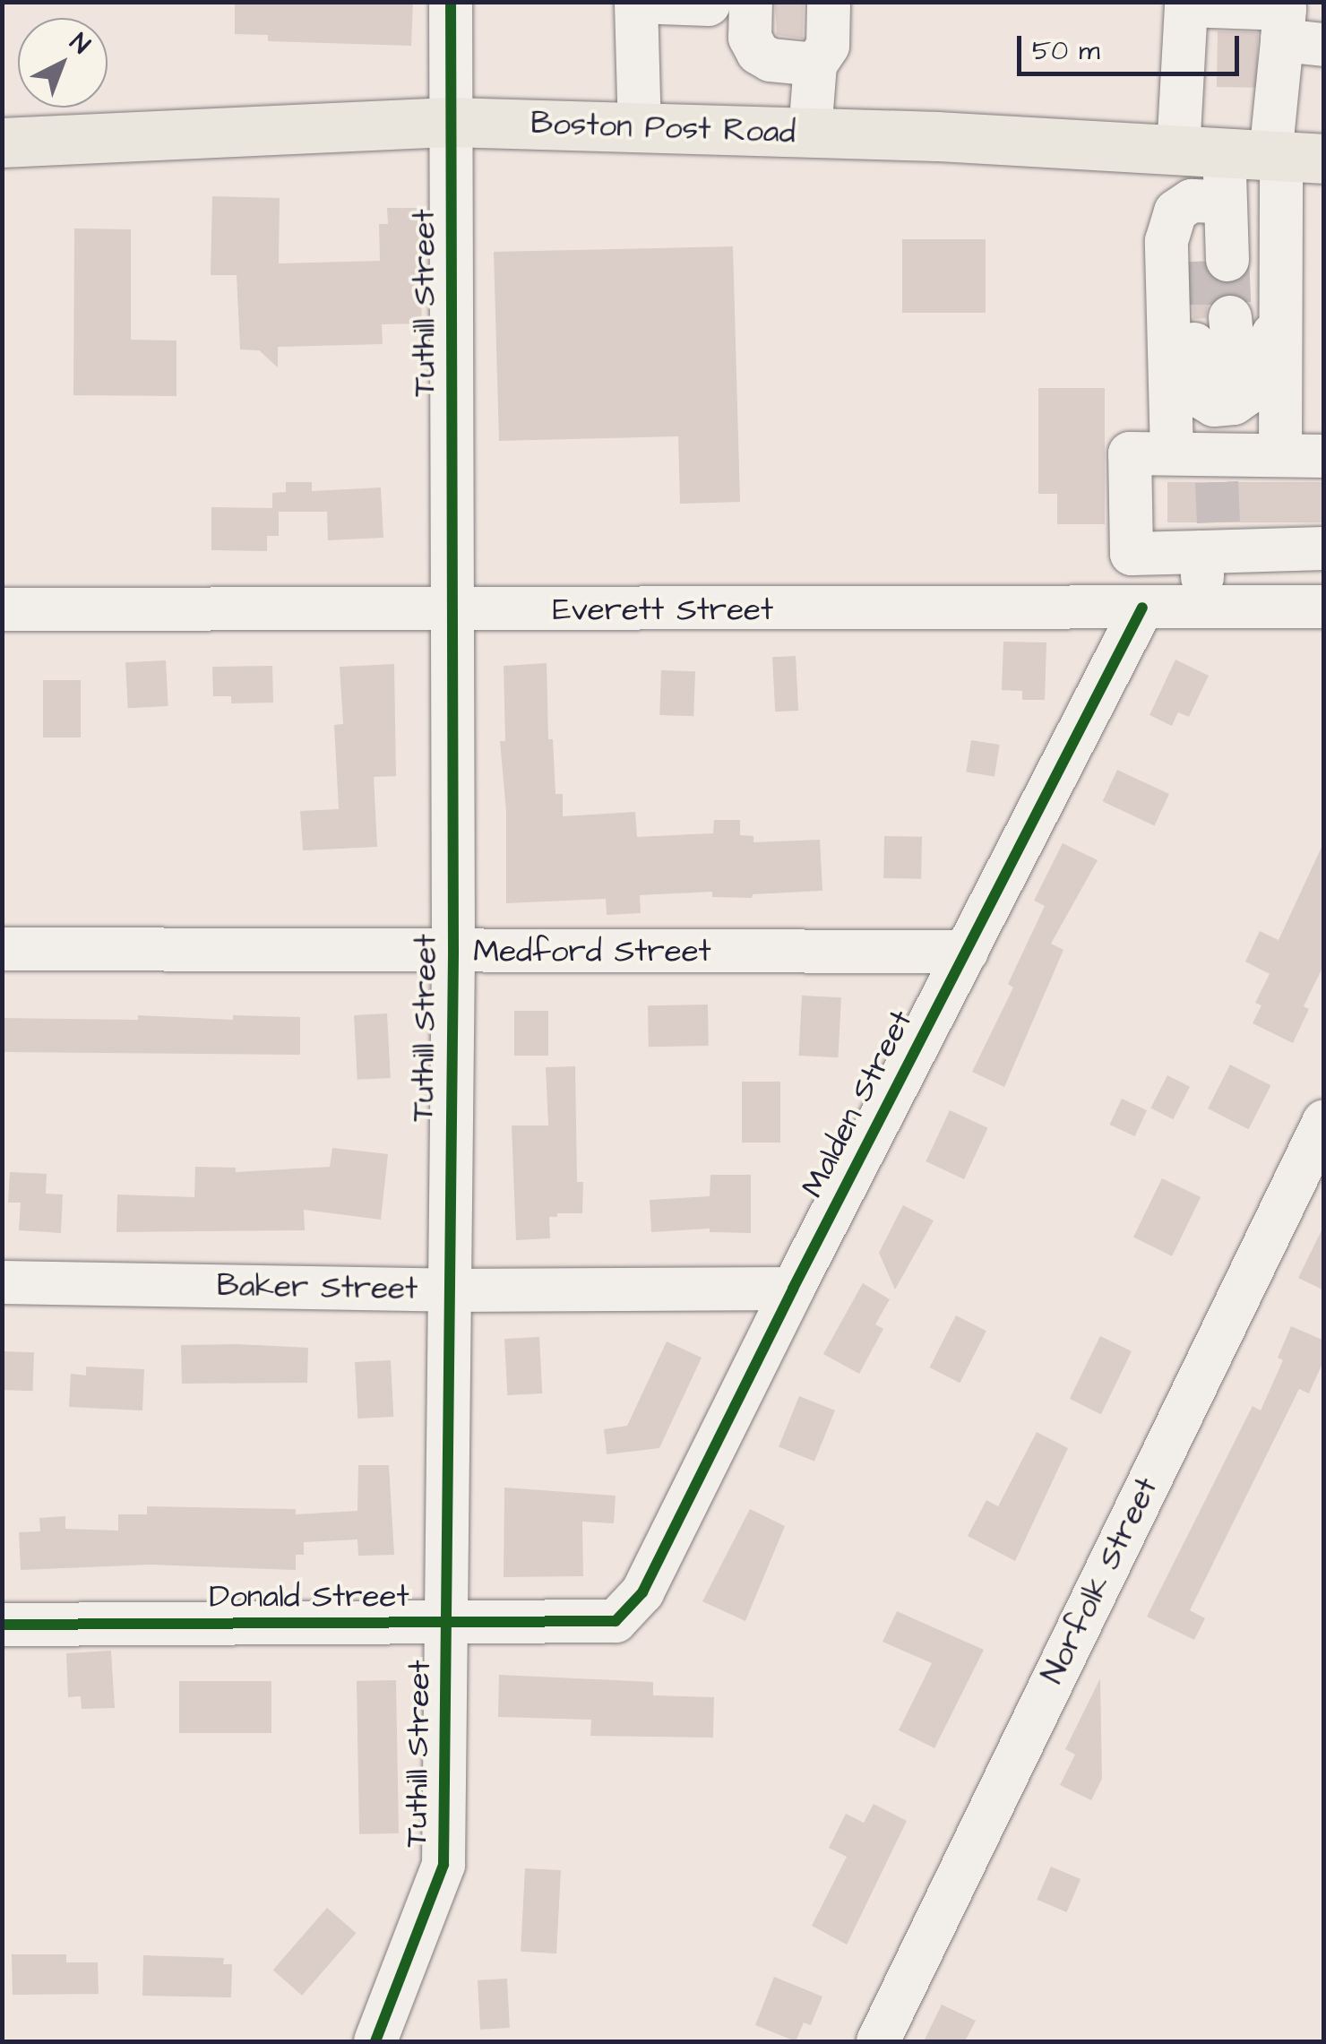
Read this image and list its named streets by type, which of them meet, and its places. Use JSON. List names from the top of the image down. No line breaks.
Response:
{"streets":{"main road":["Boston Post Road"],"street":["Tuthill Street","Everett Street","Medford Street","Malden Street","Baker Street","Norfolk Street","Donald Street"]},"crossings":[["Boston Post Road","Tuthill Street"],["Tuthill Street","Everett Street"],["Tuthill Street","Medford Street"],["Tuthill Street","Baker Street"],["Tuthill Street","Donald Street"],["Everett Street","Malden Street"],["Medford Street","Malden Street"],["Malden Street","Baker Street"],["Malden Street","Donald Street"]],"scale_bar":"50 m","north":"top right"}
